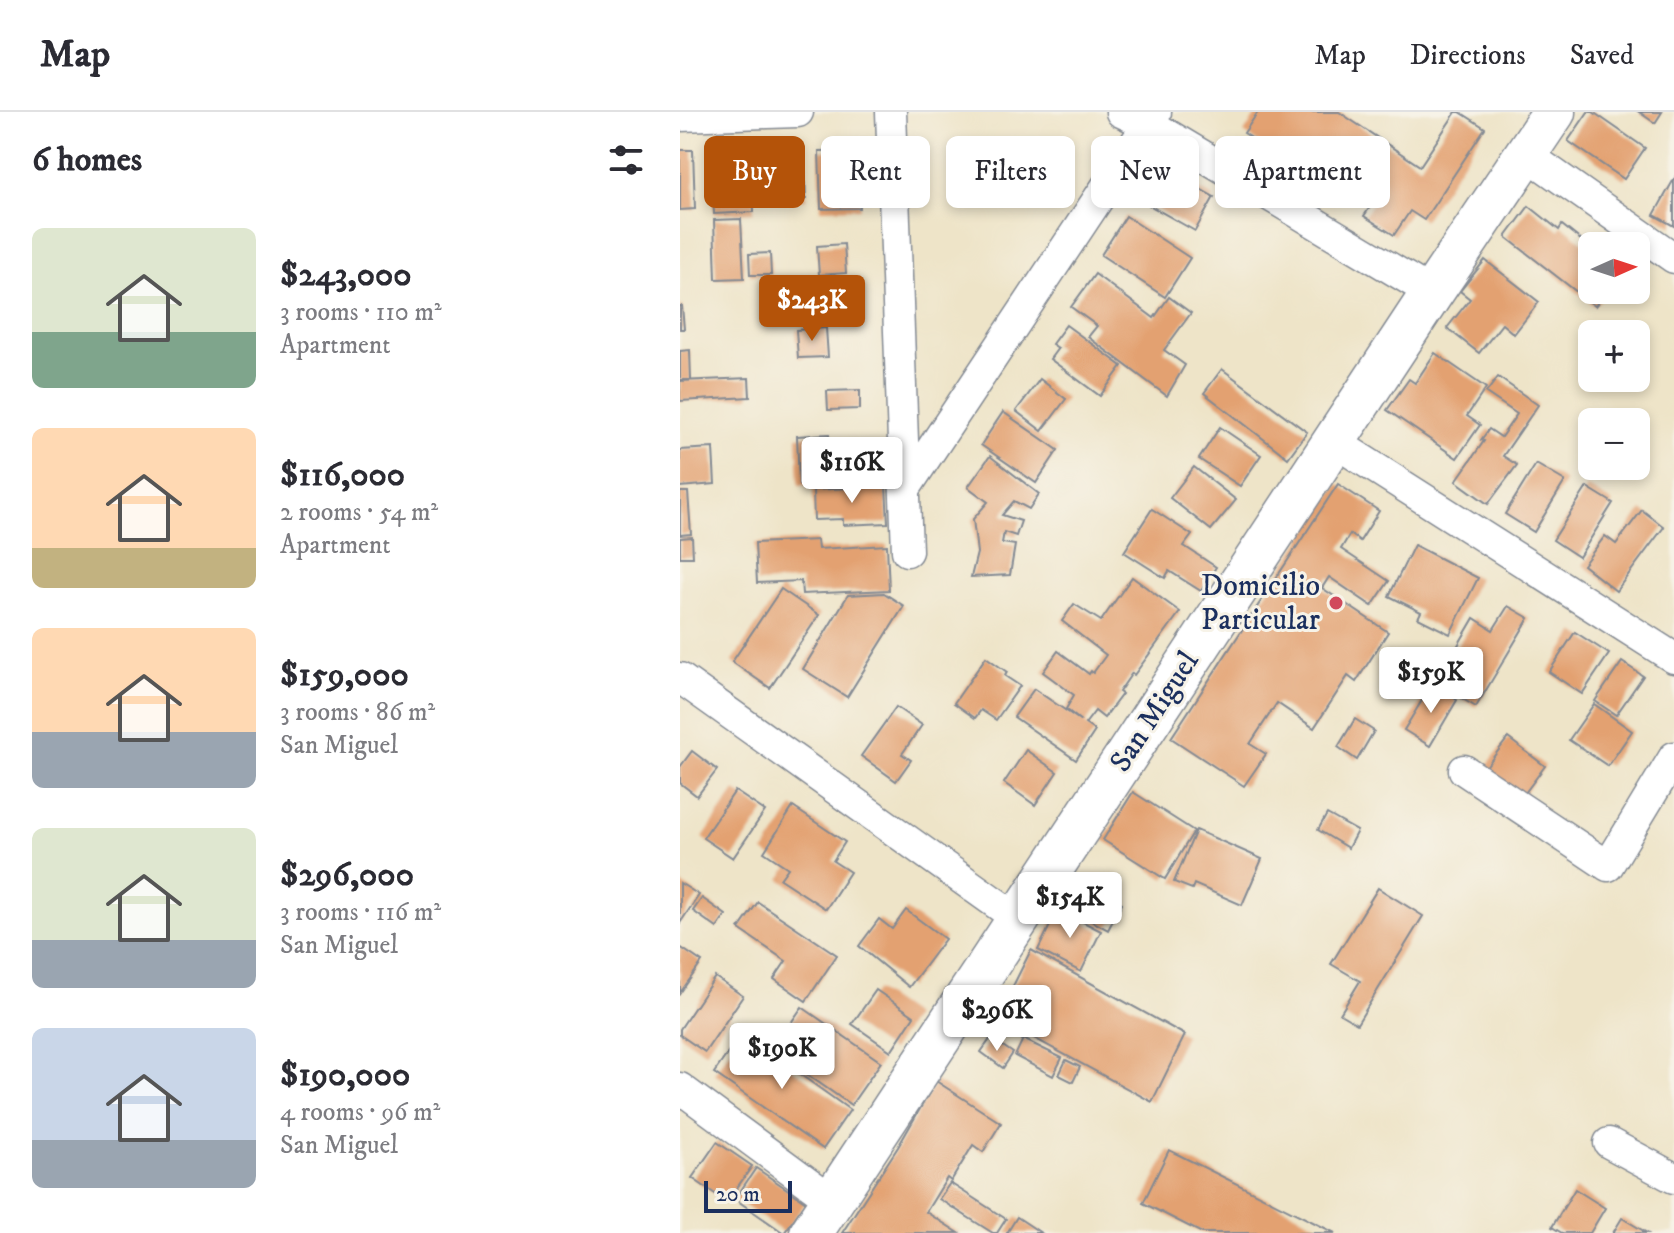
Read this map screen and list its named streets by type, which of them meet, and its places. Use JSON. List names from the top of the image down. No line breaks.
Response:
{"streets":{"street":["San Miguel"]},"places":["Domicilio Particular"],"scale_bar":"20 m","north":"right","page":{"header":"Map","nav":["Map","Directions","Saved"],"heading":"6 homes","chip":["Buy","Rent","Filters","New","Apartment"],"list":[{"name":"$243,000","note":"3 rooms · 110 m² · Apartment"},{"name":"$116,000","note":"2 rooms · 54 m² · Apartment"},{"name":"$159,000","note":"3 rooms · 86 m² · San Miguel"},{"name":"$296,000","note":"3 rooms · 116 m² · San Miguel"},{"name":"$190,000","note":"4 rooms · 96 m² · San Miguel"}],"map_buttons":["+","−"],"price":["$243K","$116K","$159K","$154K","$296K","$190K"],"scale":"20 m"}}
